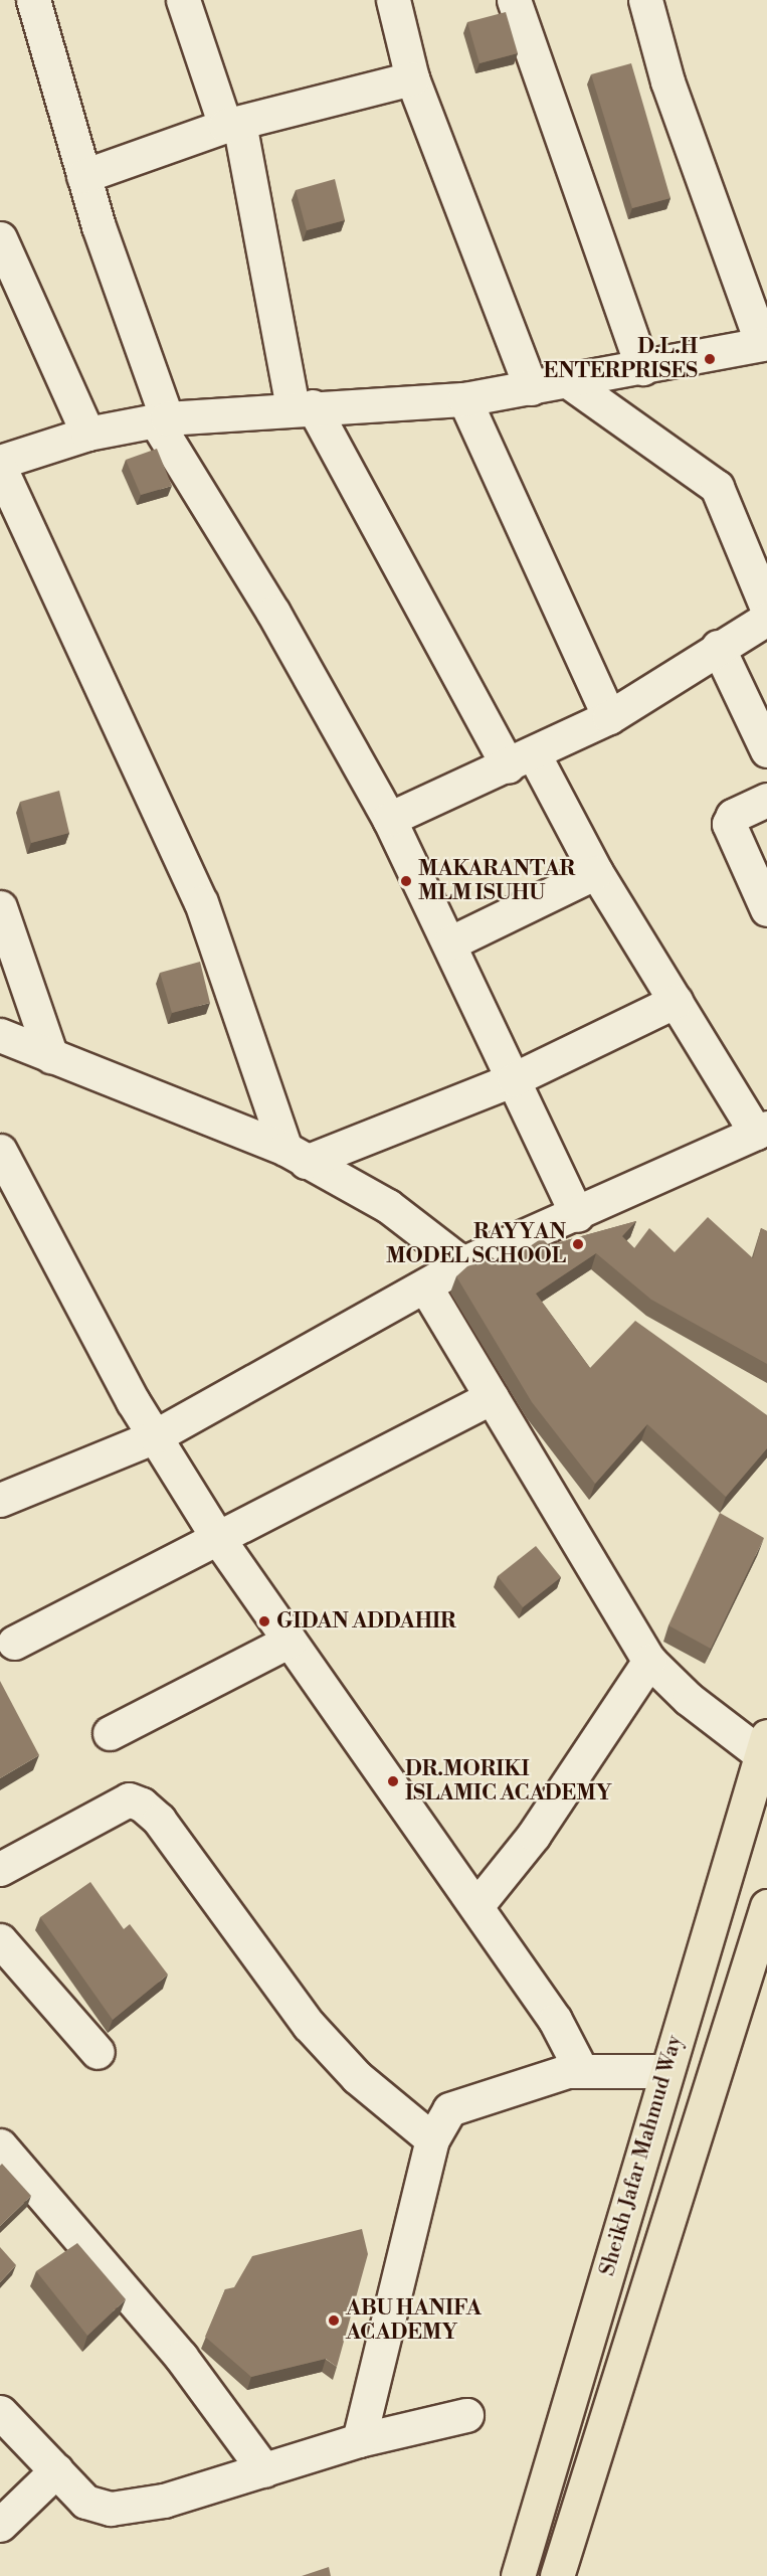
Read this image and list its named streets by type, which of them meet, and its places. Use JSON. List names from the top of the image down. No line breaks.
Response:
{"streets":{"main road":["Sheikh Jafar Mahmud Way"]},"places":["D.L.H ENTERPRISES","MAKARANTAR MLM ISUHU","RAYYAN MODEL SCHOOL","GIDAN ADDAHIR","DR.MORIKI ISLAMIC ACADEMY","ABU HANIFA ACADEMY"]}
